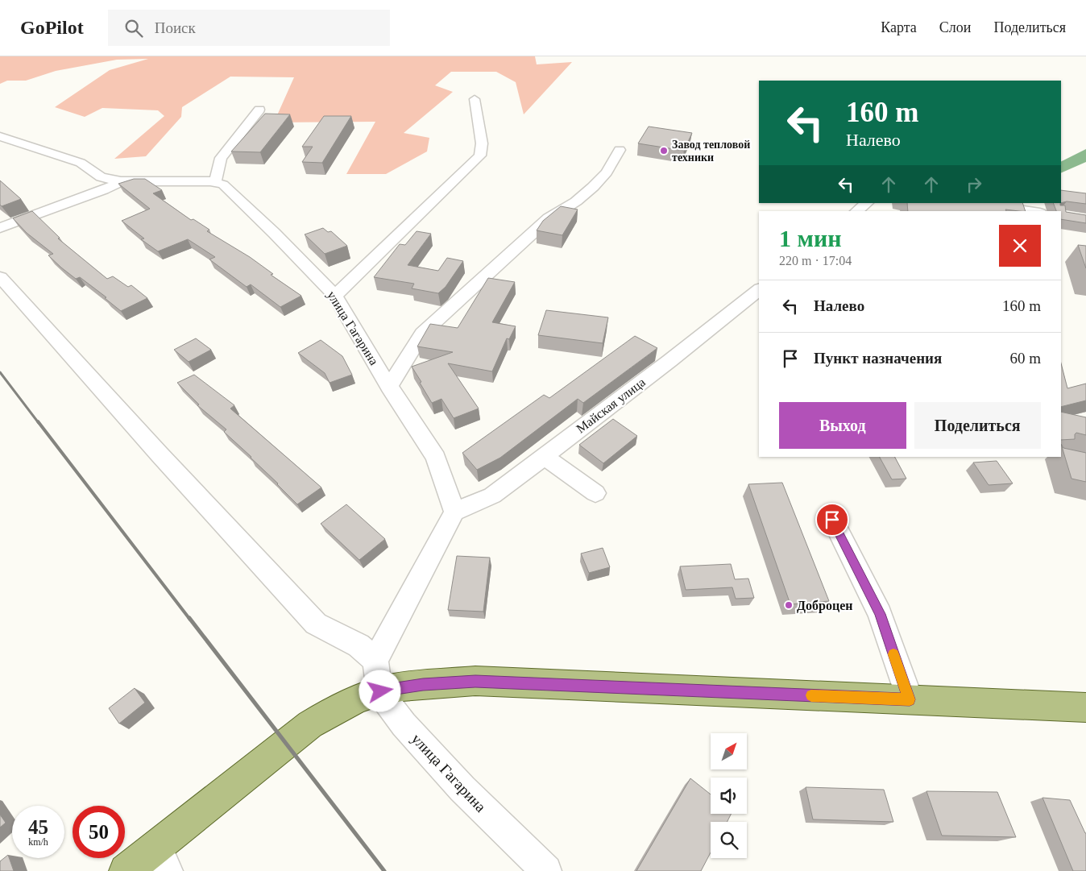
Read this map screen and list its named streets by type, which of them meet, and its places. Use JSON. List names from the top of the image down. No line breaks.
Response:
{"streets":{"street":["улица Гагарина","Майская улица"]},"crossings":[["улица Гагарина","Майская улица"]],"places":["Завод тепловой техники","Доброцен"],"north":"top right","page":{"header":"GoPilot","search":"Поиск","nav":["Карта","Слои","Поделиться"],"turn":["160 m","Налево"],"heading":["1 мин","220 m · 17:04"],"list":[{"name":"Налево","value":"160 m"},{"name":"Пункт назначения","value":"60 m"}],"buttons":["Выход","Поделиться"],"speed":"45 km/h","limit":"50"}}
